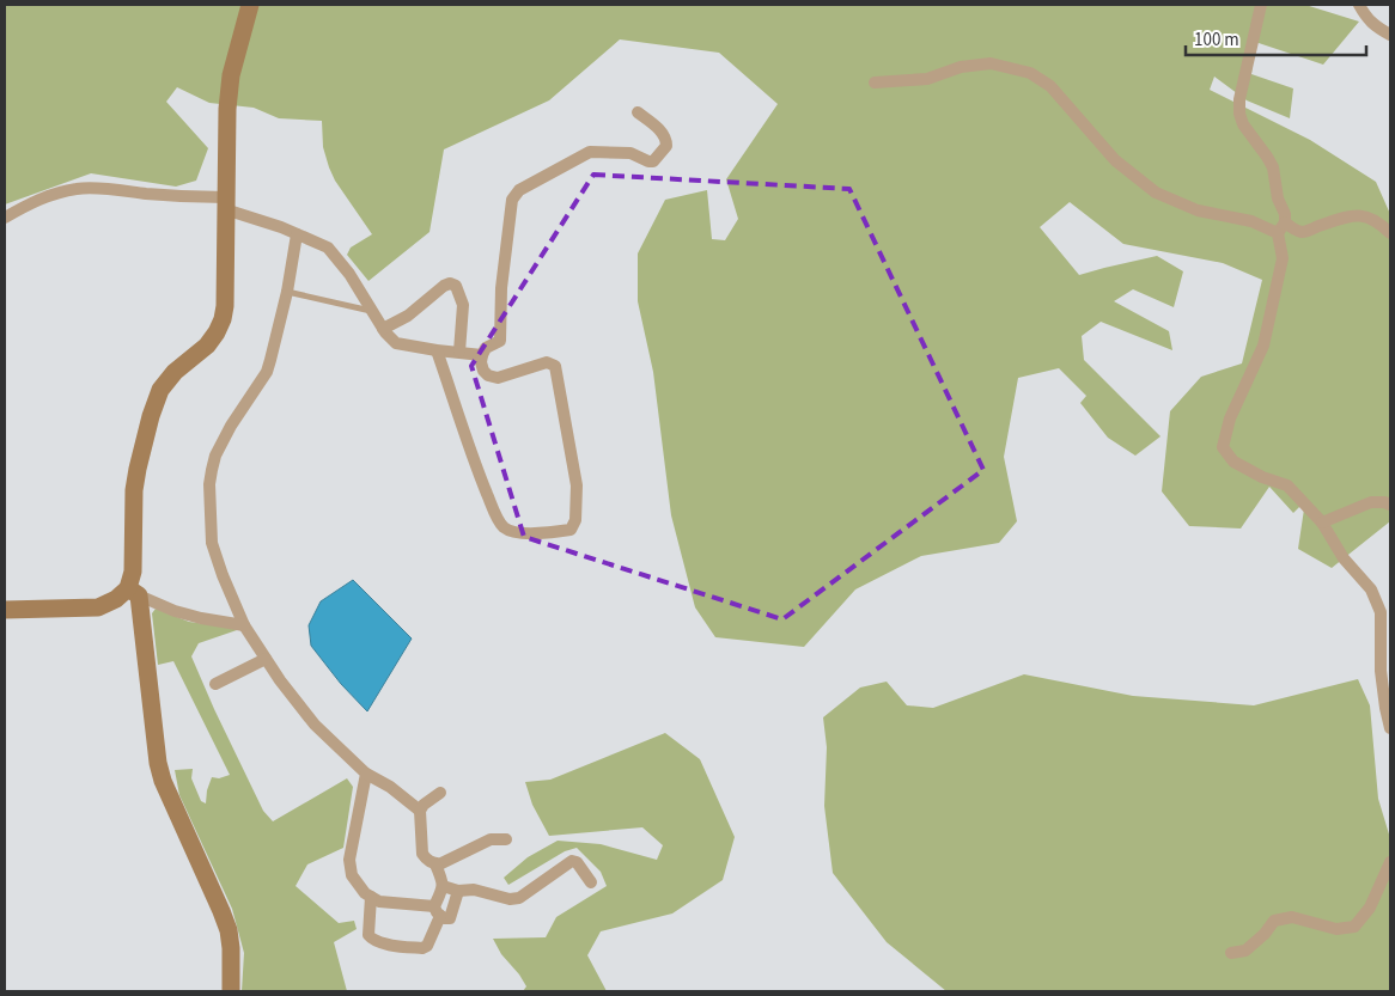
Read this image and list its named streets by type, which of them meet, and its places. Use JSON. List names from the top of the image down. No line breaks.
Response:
{"scale_bar":"100 m"}
